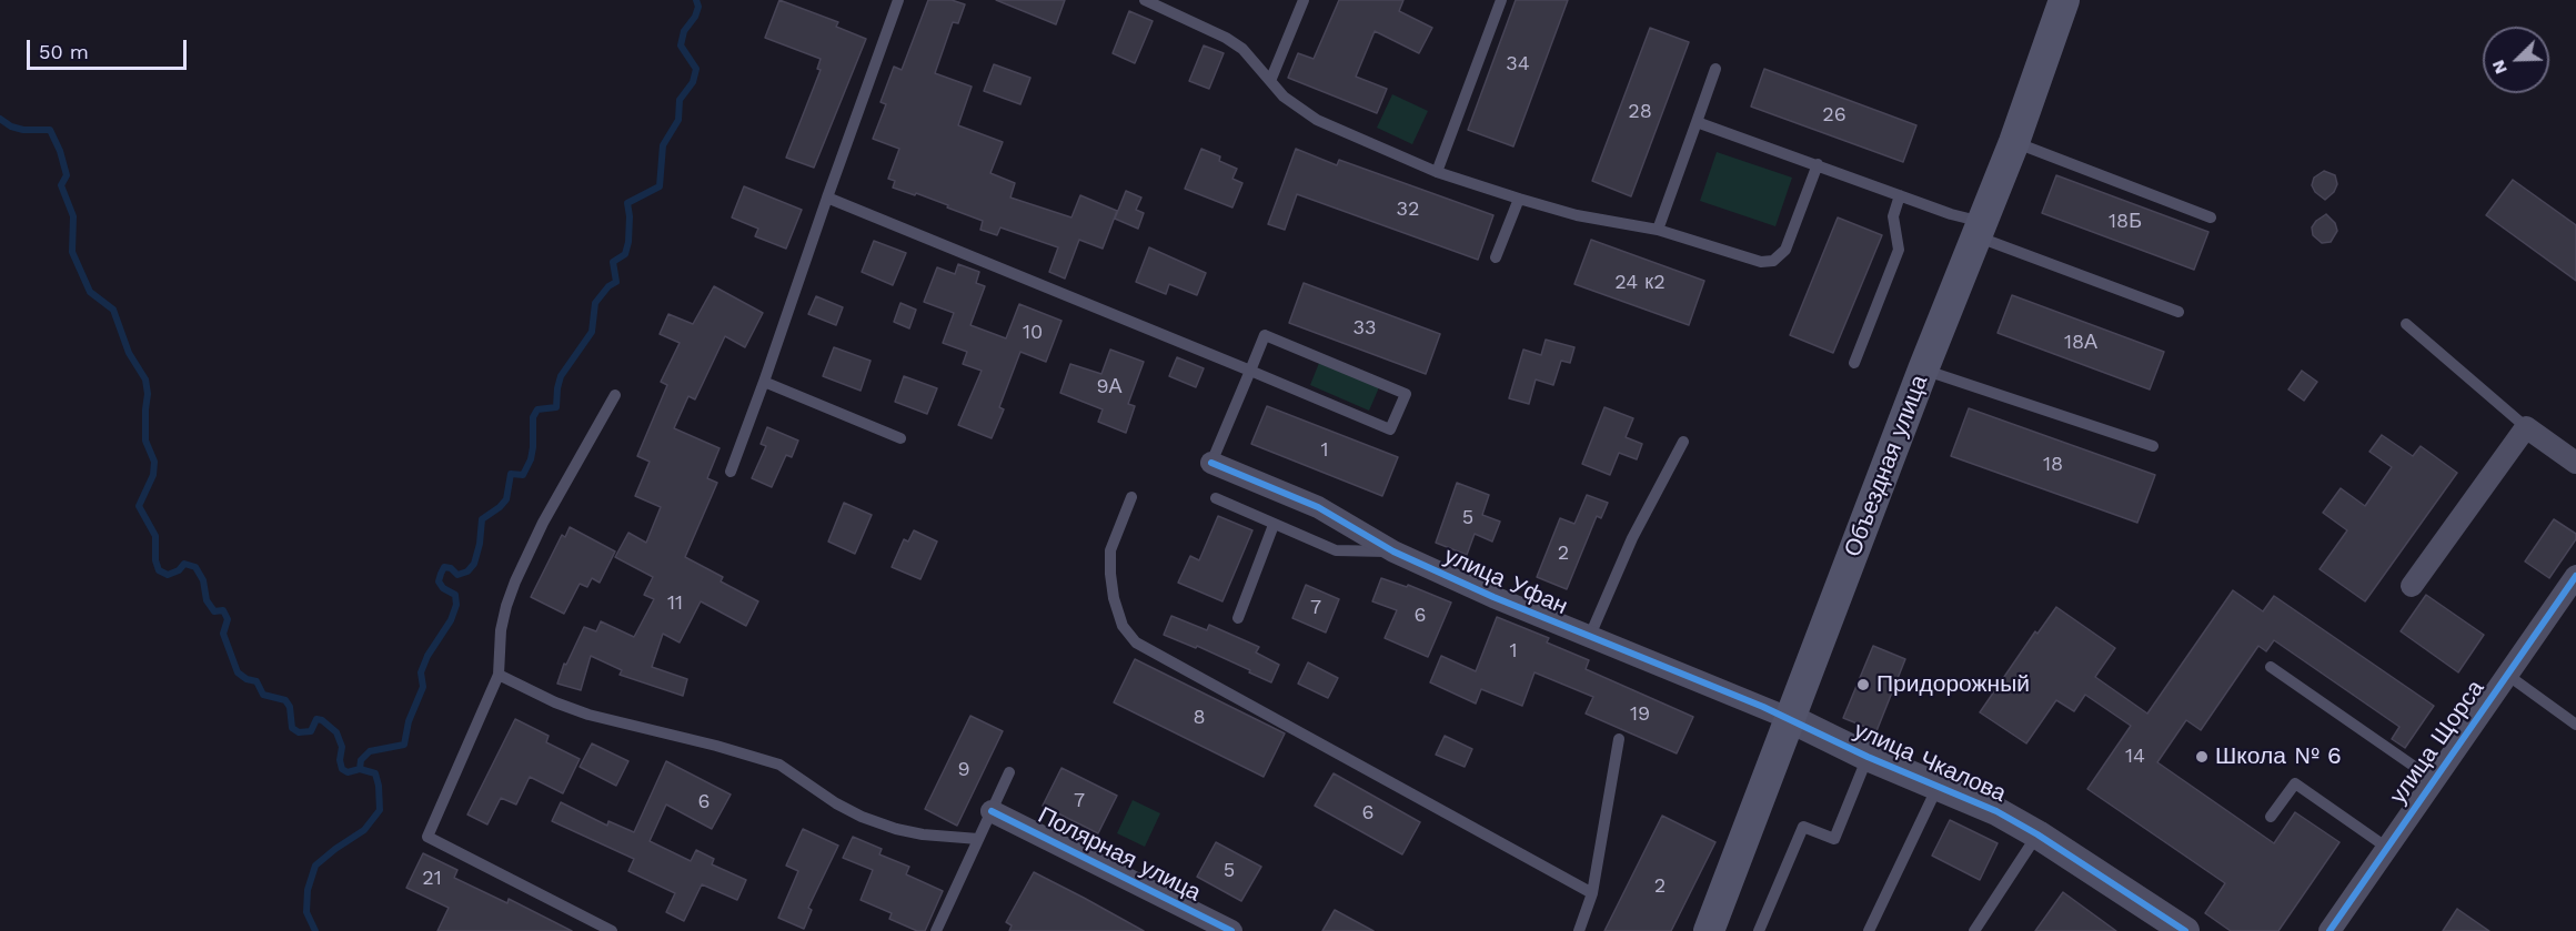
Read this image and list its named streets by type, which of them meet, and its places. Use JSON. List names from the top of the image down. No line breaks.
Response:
{"streets":{"main road":["Объездная улица"],"street":["улица Уфан","улица Щорса","улица Чкалова","Полярная улица"]},"crossings":[["Объездная улица","улица Уфан"],["Объездная улица","улица Чкалова"],["улица Уфан","улица Чкалова"]],"places":["Придорожный","Школа № 6"],"house_numbers":["34","28","26","32","18Б","24 к2","33","10","18А","9А","1","18","5","2","11","7","6","1","19","8","14","9","7","6","6","5","21","2"],"scale_bar":"50 m","north":"bottom left"}
